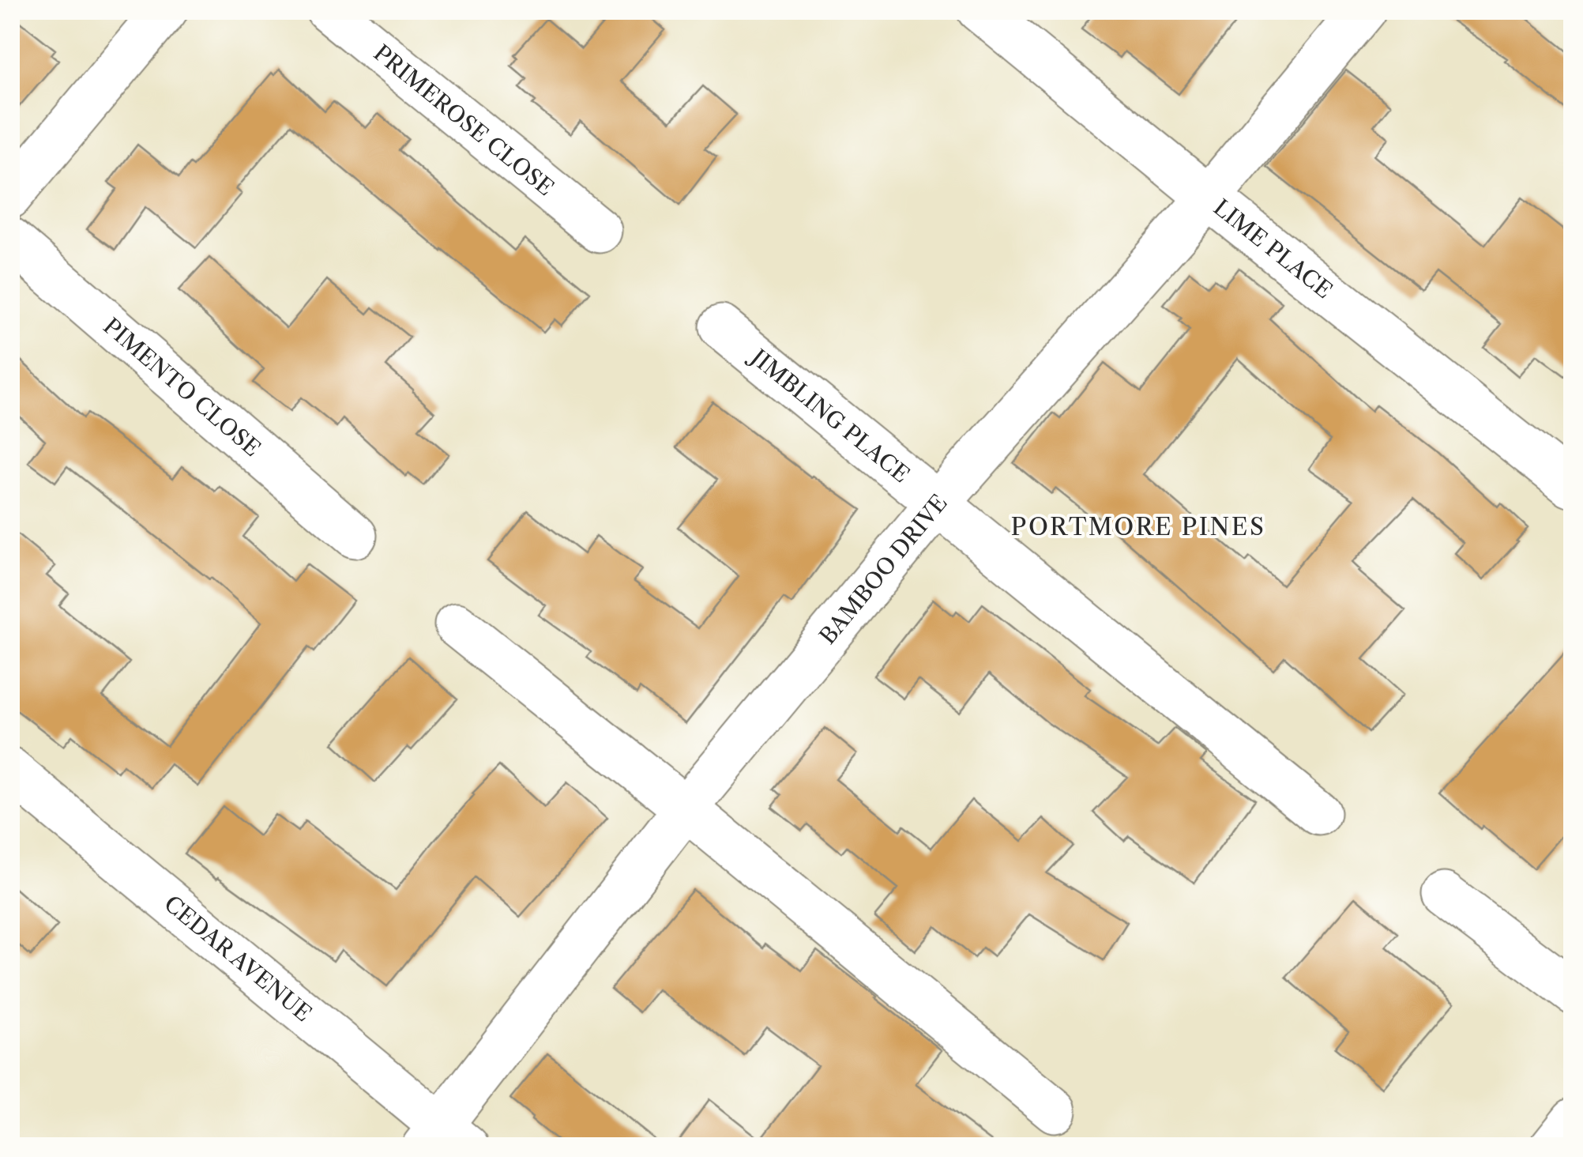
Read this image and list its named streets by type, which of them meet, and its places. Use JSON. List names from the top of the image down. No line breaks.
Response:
{"streets":{"street":["PRIMEROSE CLOSE","LIME PLACE","PIMENTO CLOSE","JIMBLING PLACE","BAMBOO DRIVE","CEDAR AVENUE"]},"crossings":[["LIME PLACE","BAMBOO DRIVE"],["JIMBLING PLACE","BAMBOO DRIVE"],["BAMBOO DRIVE","CEDAR AVENUE"]],"districts":["PORTMORE PINES"]}
